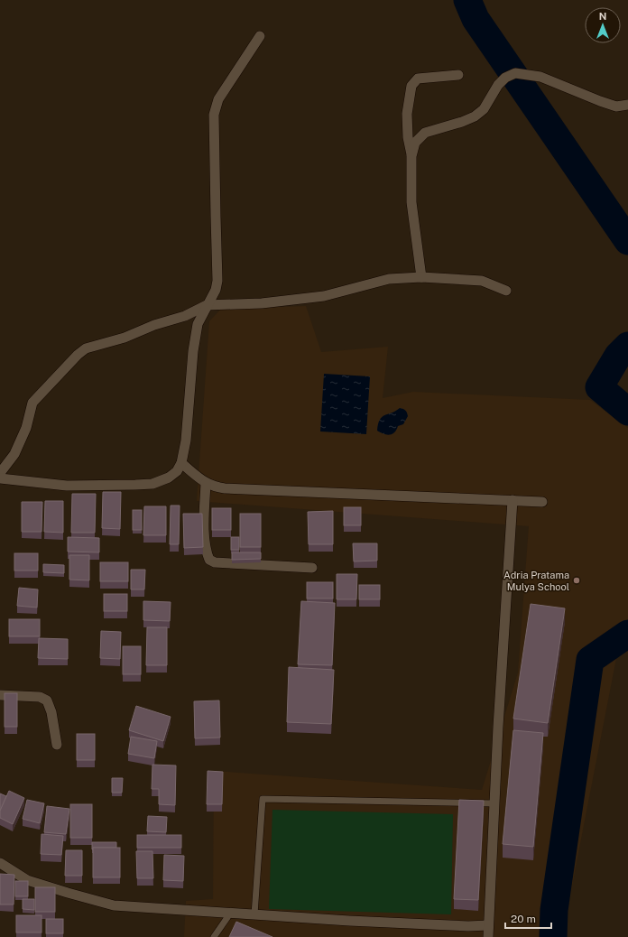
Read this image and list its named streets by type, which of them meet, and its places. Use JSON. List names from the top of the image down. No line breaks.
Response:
{"places":["Adria Pratama Mulya School"],"scale_bar":"20 m","north":"top"}
